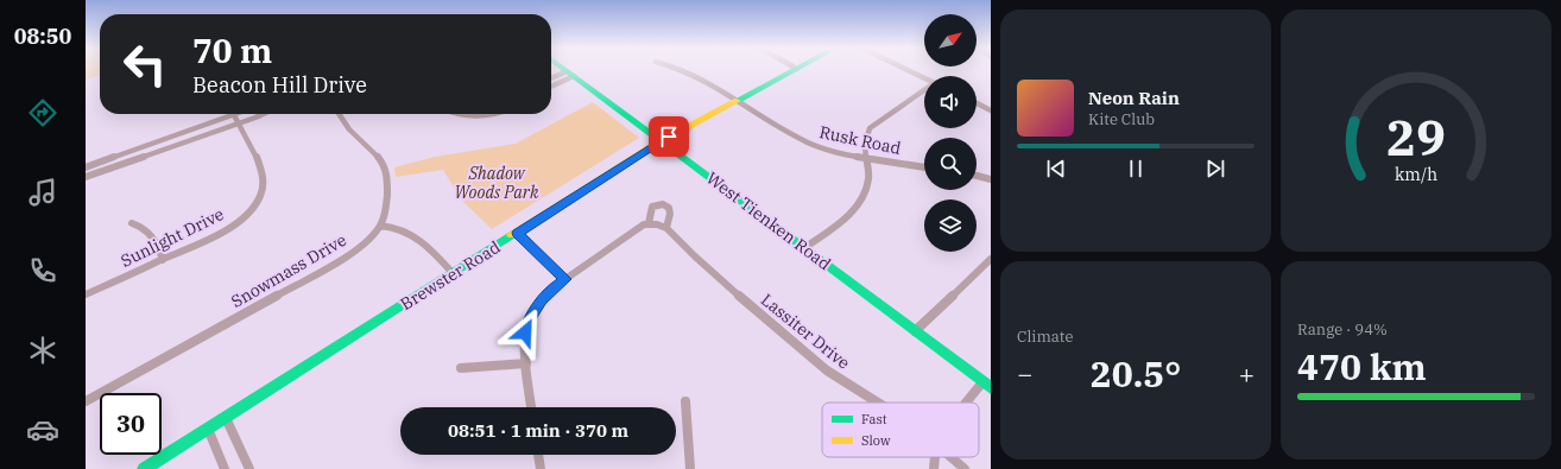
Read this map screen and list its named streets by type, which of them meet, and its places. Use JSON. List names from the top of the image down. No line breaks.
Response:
{"streets":{"street":["Rusk Road","West Tienken Road","Sunlight Drive","Snowmass Drive","Brewster Road","Lassiter Drive"]},"crossings":[["Rusk Road","Brewster Road"],["West Tienken Road","Brewster Road"]],"parks":["Shadow Woods Park"],"legend":["Fast","Slow"],"north":"top right","page":{"tabs":"08:50","turn":["70 m","Beacon Hill Drive"],"song":["Neon Rain","Kite Club"],"tile":["Climate",["Range · 94%","470 km"]],"heat":["−","20.5°","+"],"limit":"30","trip":"08:51 · 1 min · 370 m","gauge":["29","km/h"]}}
